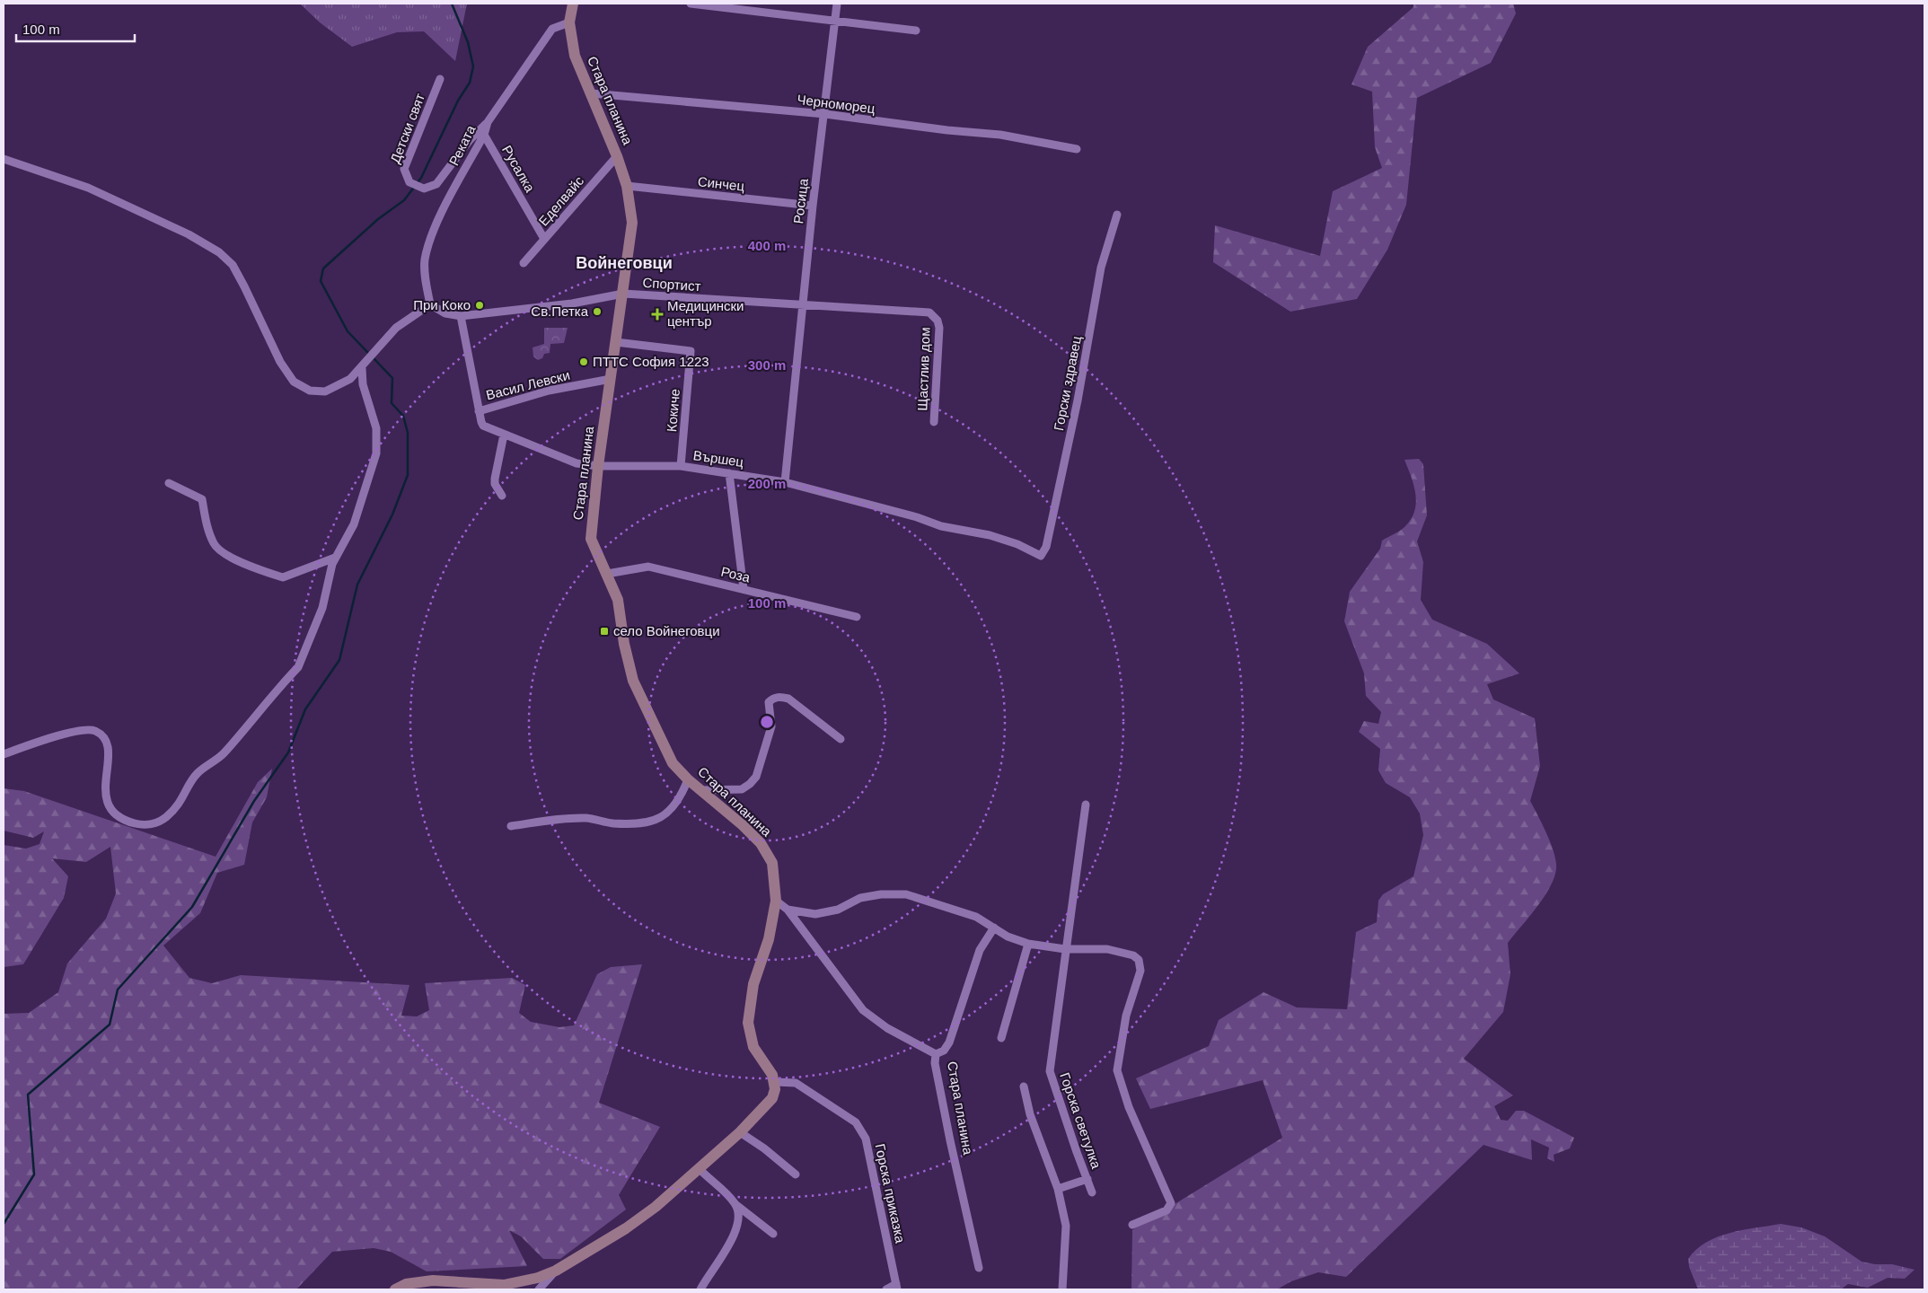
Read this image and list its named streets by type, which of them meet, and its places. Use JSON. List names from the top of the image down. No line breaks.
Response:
{"streets":{"street":["Стара планина","Черноморец","Детски свят","Реката","Русалка","Синчец","Еделвайс","Росица","Спортист","Щастлив дом","Горски здравец","Васил Левски","Кокиче","Вършец","Роза","Горска светулка","Горска приказка"]},"crossings":[["Стара планина","Черноморец"],["Стара планина","Реката"],["Стара планина","Синчец"],["Стара планина","Еделвайс"],["Стара планина","Спортист"],["Стара планина","Васил Левски"],["Стара планина","Кокиче"],["Стара планина","Вършец"],["Стара планина","Роза"],["Стара планина","Горска приказка"],["Черноморец","Росица"],["Детски свят","Реката"],["Реката","Русалка"],["Реката","Спортист"],["Русалка","Еделвайс"],["Синчец","Росица"],["Росица","Спортист"],["Росица","Вършец"],["Спортист","Щастлив дом"],["Горски здравец","Вършец"],["Васил Левски","Вършец"],["Кокиче","Вършец"]],"districts":["Войнеговци"],"places":{"other":["При Коко","Св.Петка","ПТТС София 1223"],"health":["Медицински център"],"transit":["село Войнеговци"]},"scale_bar":"100 m","rings":["400 m","300 m","200 m","100 m"]}
